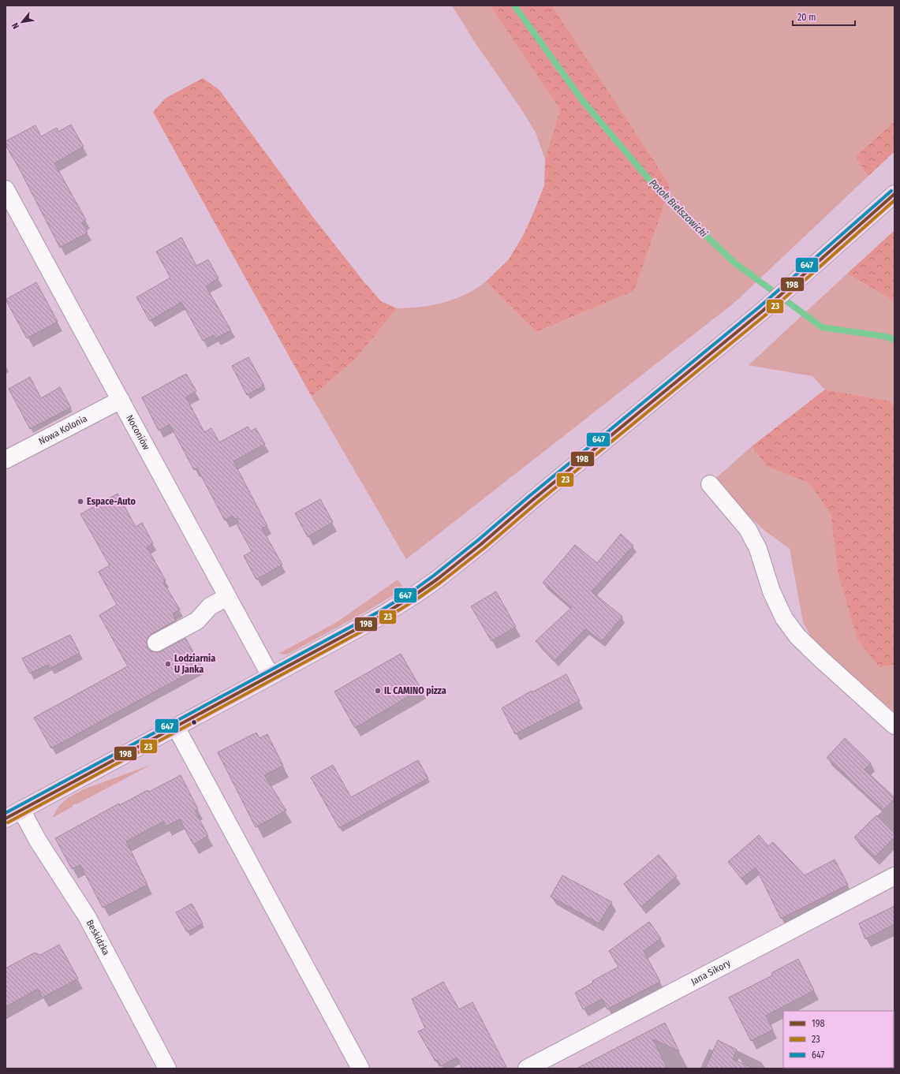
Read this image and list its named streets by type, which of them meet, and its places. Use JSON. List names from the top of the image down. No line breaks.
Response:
{"streets":{"street":["Nowa Kolonia","Noconiów","Beskidzka","Jana Sikory"]},"crossings":[["Nowa Kolonia","Noconiów"]],"water":["Potok Bielszowicki"],"places":["Espace-Auto","Lodziarnia U Janka","IL CAMINO pizza"],"lines":["transit line 647","transit line 198","transit line 23"],"legend":["198","23","647"],"scale_bar":"20 m","north":"bottom left"}
